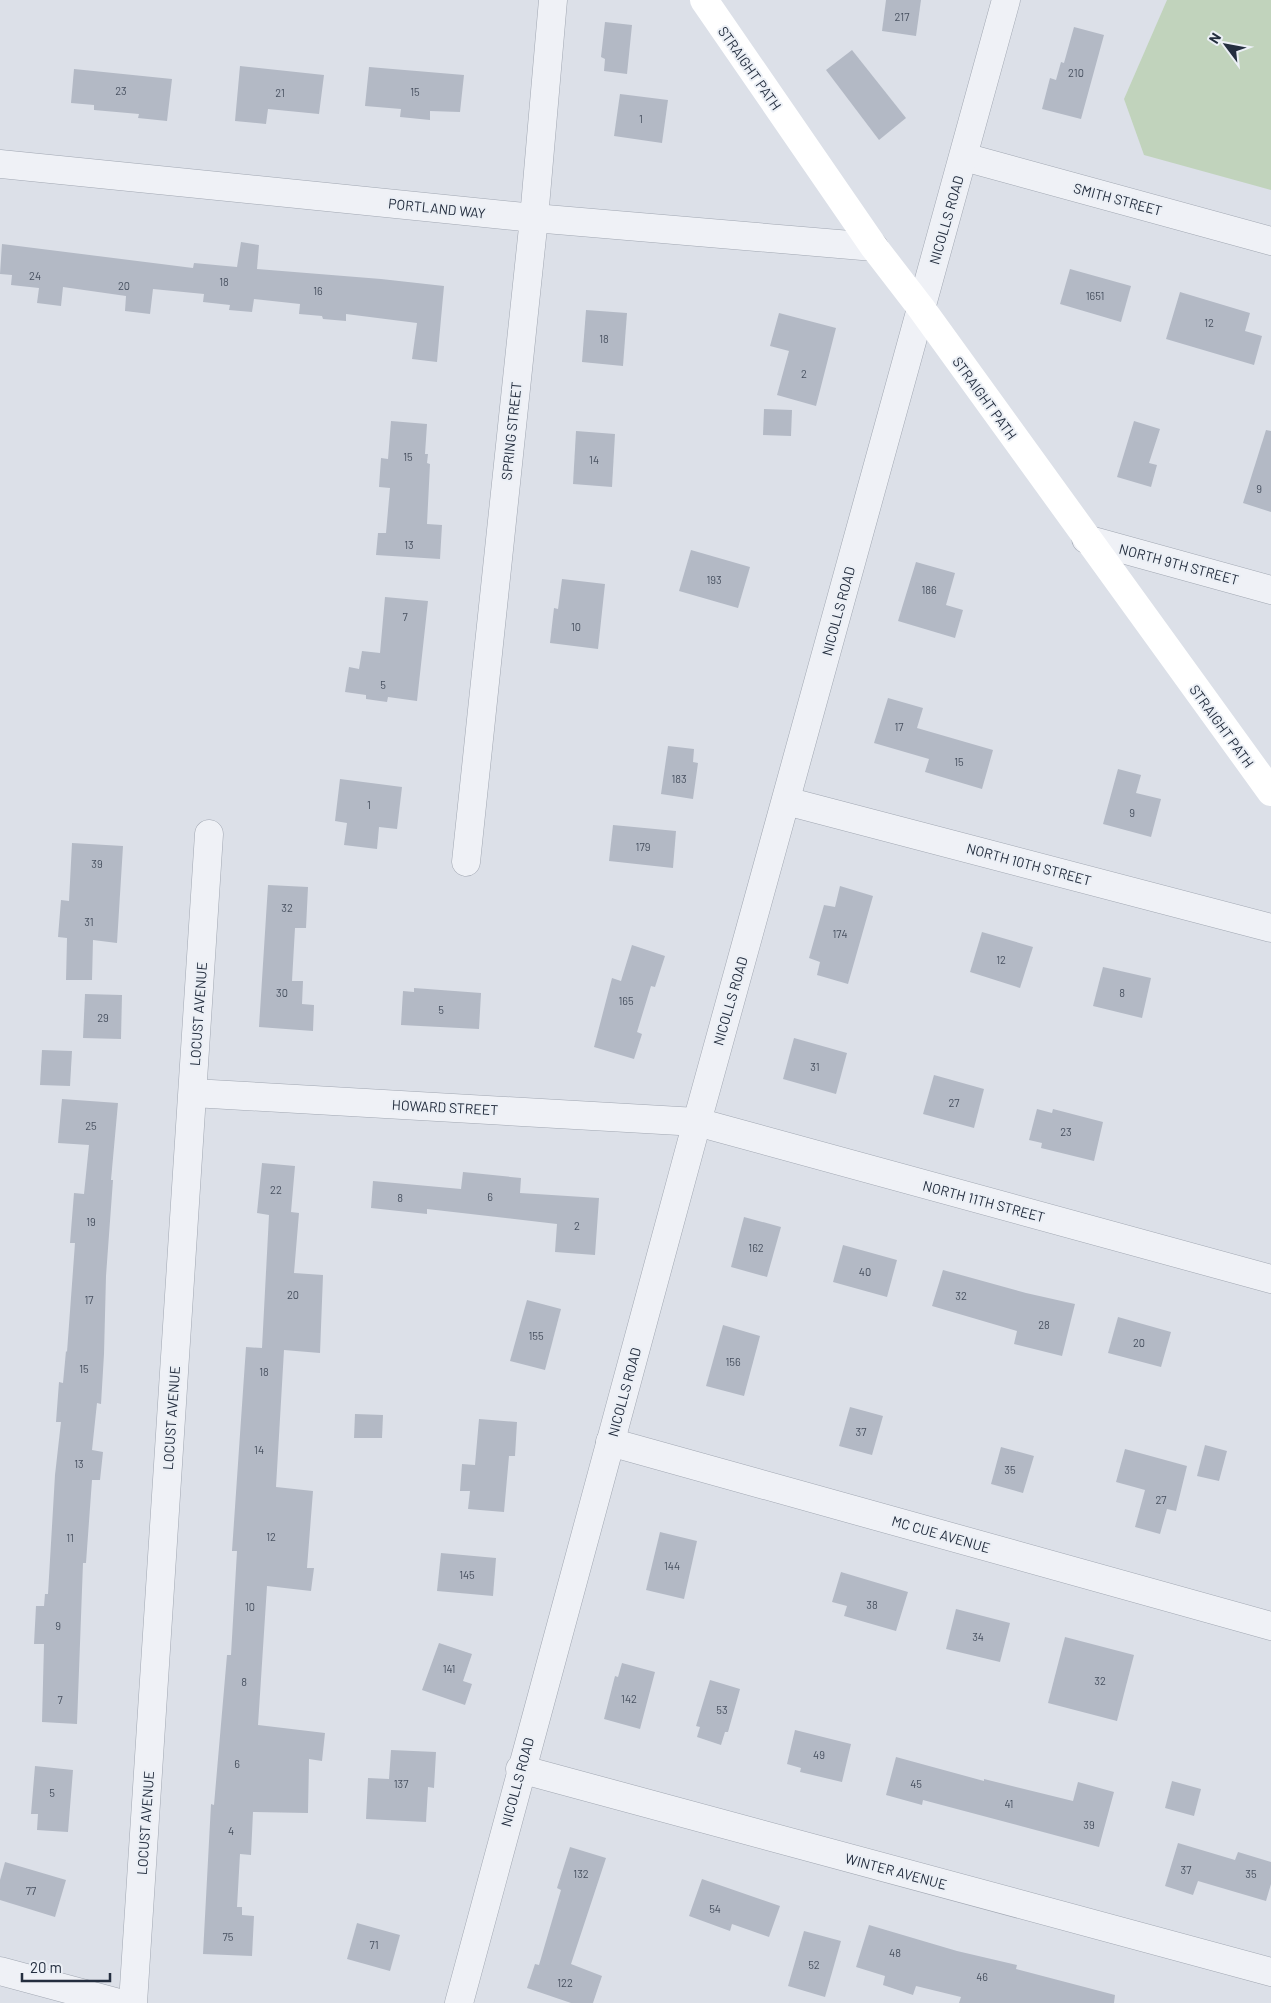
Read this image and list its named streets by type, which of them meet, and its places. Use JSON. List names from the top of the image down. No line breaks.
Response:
{"streets":{"main road":["STRAIGHT PATH"],"street":["SMITH STREET","PORTLAND WAY","NICOLLS ROAD","SPRING STREET","NORTH 9TH STREET","NORTH 10TH STREET","LOCUST AVENUE","HOWARD STREET","NORTH 11TH STREET","MC CUE AVENUE","WINTER AVENUE"]},"crossings":[["STRAIGHT PATH","PORTLAND WAY"],["STRAIGHT PATH","NICOLLS ROAD"],["STRAIGHT PATH","NORTH 9TH STREET"],["SMITH STREET","NICOLLS ROAD"],["PORTLAND WAY","SPRING STREET"],["NICOLLS ROAD","NORTH 10TH STREET"],["NICOLLS ROAD","HOWARD STREET"],["NICOLLS ROAD","NORTH 11TH STREET"],["NICOLLS ROAD","MC CUE AVENUE"],["NICOLLS ROAD","WINTER AVENUE"],["LOCUST AVENUE","HOWARD STREET"],["HOWARD STREET","NORTH 11TH STREET"]],"house_numbers":["217","210","23","15","21","1","24","18","20","16","1651","12","18","2","15","14","9","13","193","186","7","10","5","17","15","183","1","9","179","39","32","31","174","12","30","8","165","5","29","31","27","25","23","22","6","8","19","2","162","40","20","32","17","28","155","20","156","15","18","37","14","13","35","27","12","11","144","145","38","10","9","34","141","32","8","142","7","53","49","6","137","45","5","41","39","4","37","132","35","77","54","75","71","48","52","46","122"],"scale_bar":"20 m","north":"top left"}
